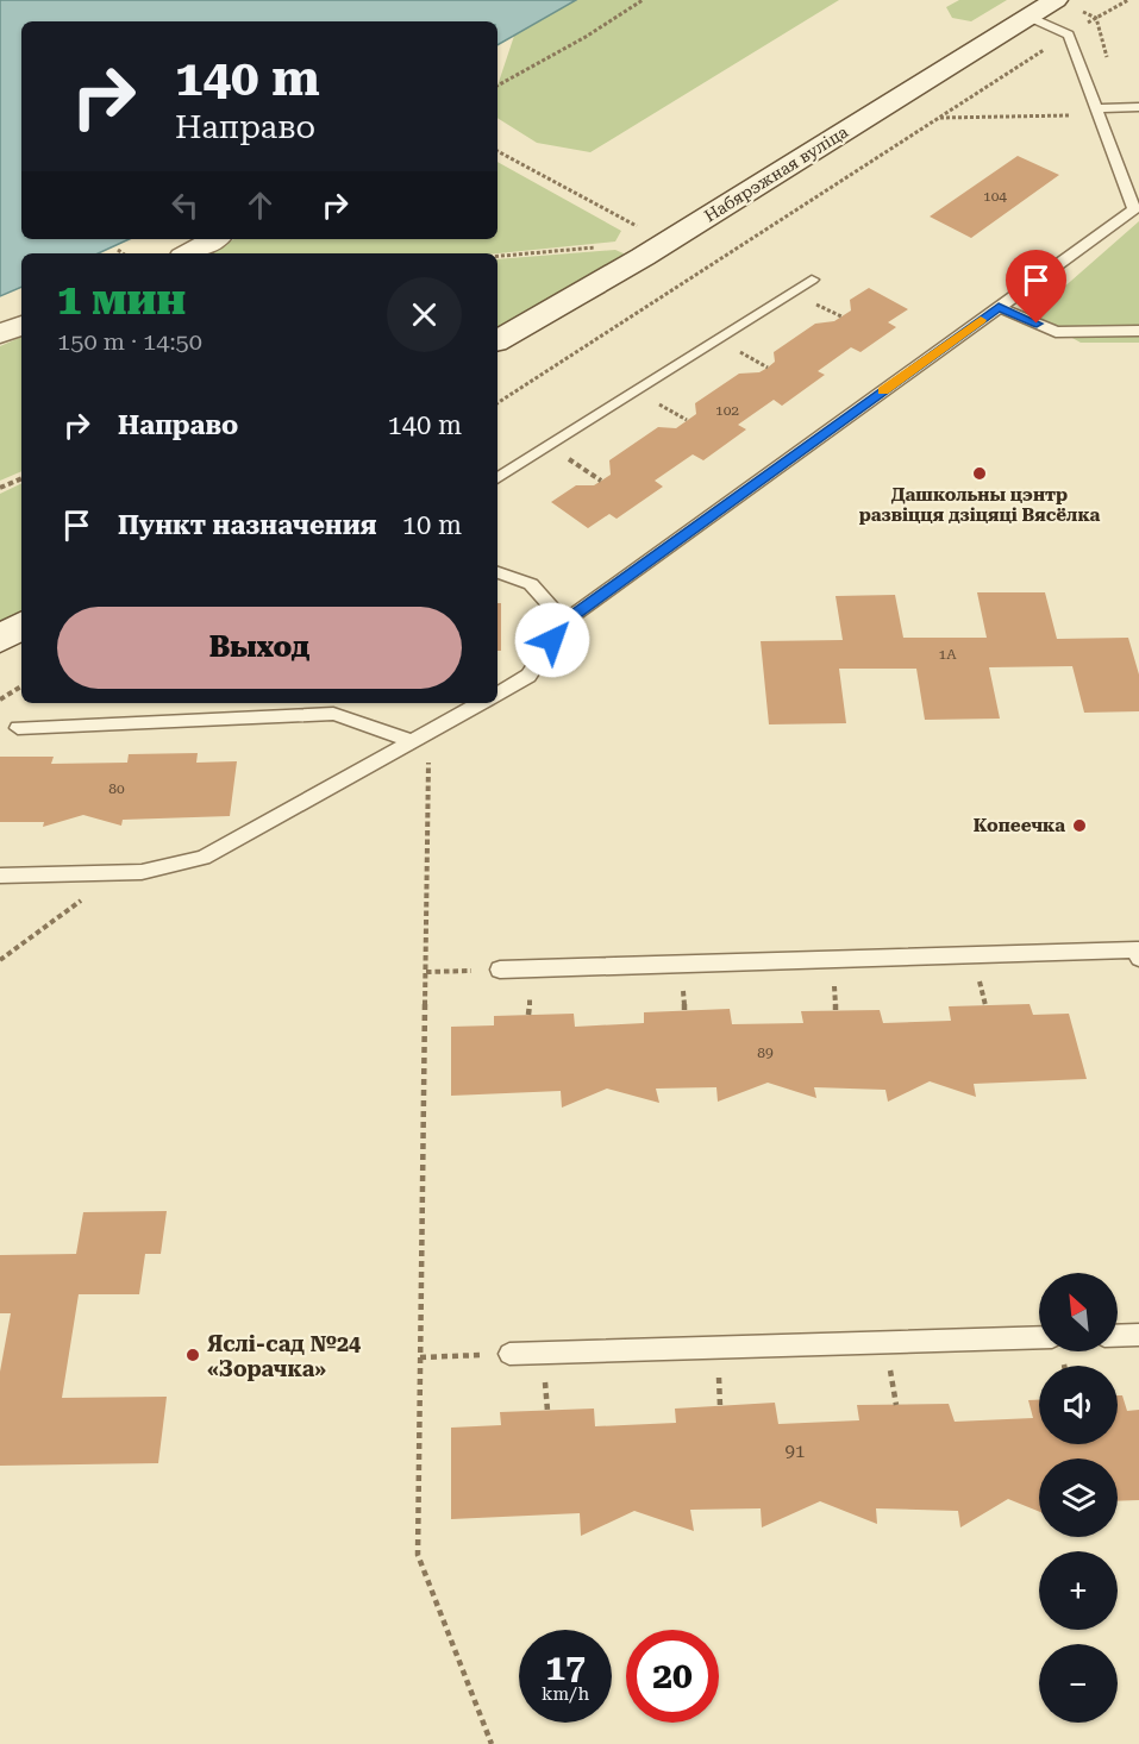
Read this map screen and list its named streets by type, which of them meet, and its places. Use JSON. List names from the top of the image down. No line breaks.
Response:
{"streets":{"street":["Набярэжная вуліца"]},"places":["Дашкольны цэнтр развіцця дзіцяці Вясёлка","Копеечка","Яслі-сад №24 «Зорачка»"],"house_numbers":["104","102","1А","80","89","91"],"north":"top left","page":{"turn":["140 m","Направо"],"heading":["1 мин","150 m · 14:50"],"list":[{"name":"Направо","value":"140 m"},{"name":"Пункт назначения","value":"10 m"}],"buttons":"Выход","map_buttons":["+","−"],"speed":"17 km/h","limit":"20"}}
